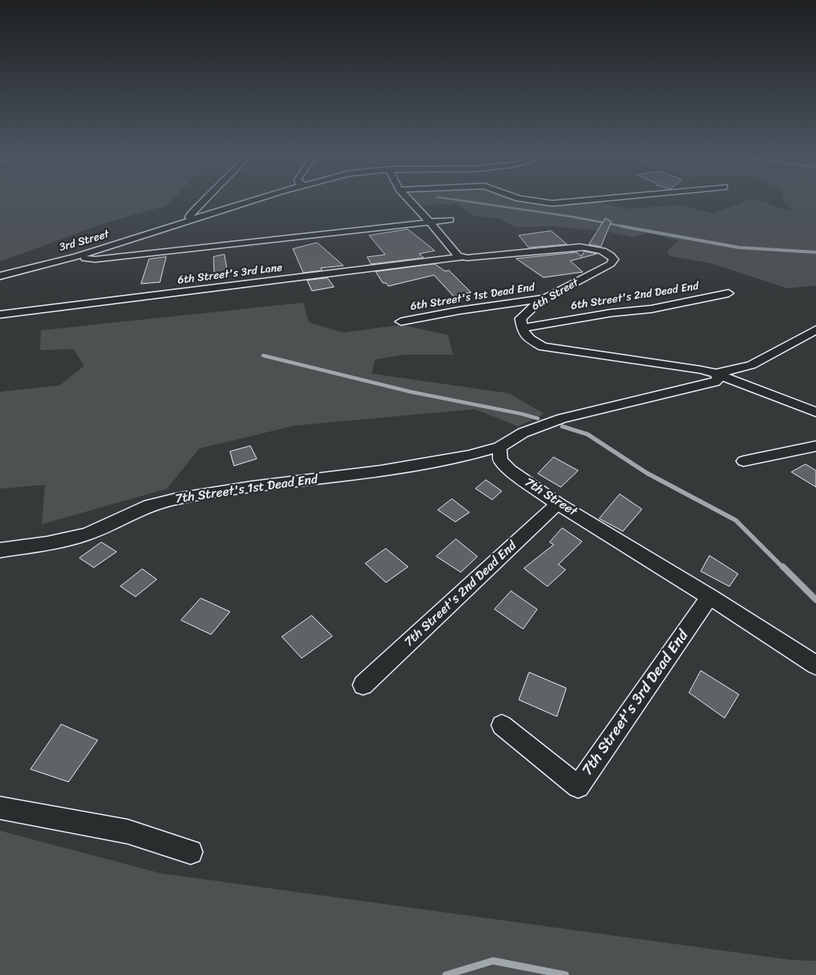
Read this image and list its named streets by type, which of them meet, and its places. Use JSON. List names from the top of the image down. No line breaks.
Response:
{"streets":{"street":["3rd Street","6th Street's 3rd Lane","6th Street","6th Street's 2nd Dead End","6th Street's 1st Dead End","7th Street's 1st Dead End","7th Street","7th Street's 2nd Dead End","7th Street's 3rd Dead End"]},"crossings":[["6th Street's 3rd Lane","6th Street"],["6th Street","6th Street's 2nd Dead End"],["6th Street","6th Street's 1st Dead End"],["7th Street's 1st Dead End","7th Street"],["7th Street","7th Street's 2nd Dead End"],["7th Street","7th Street's 3rd Dead End"]]}
